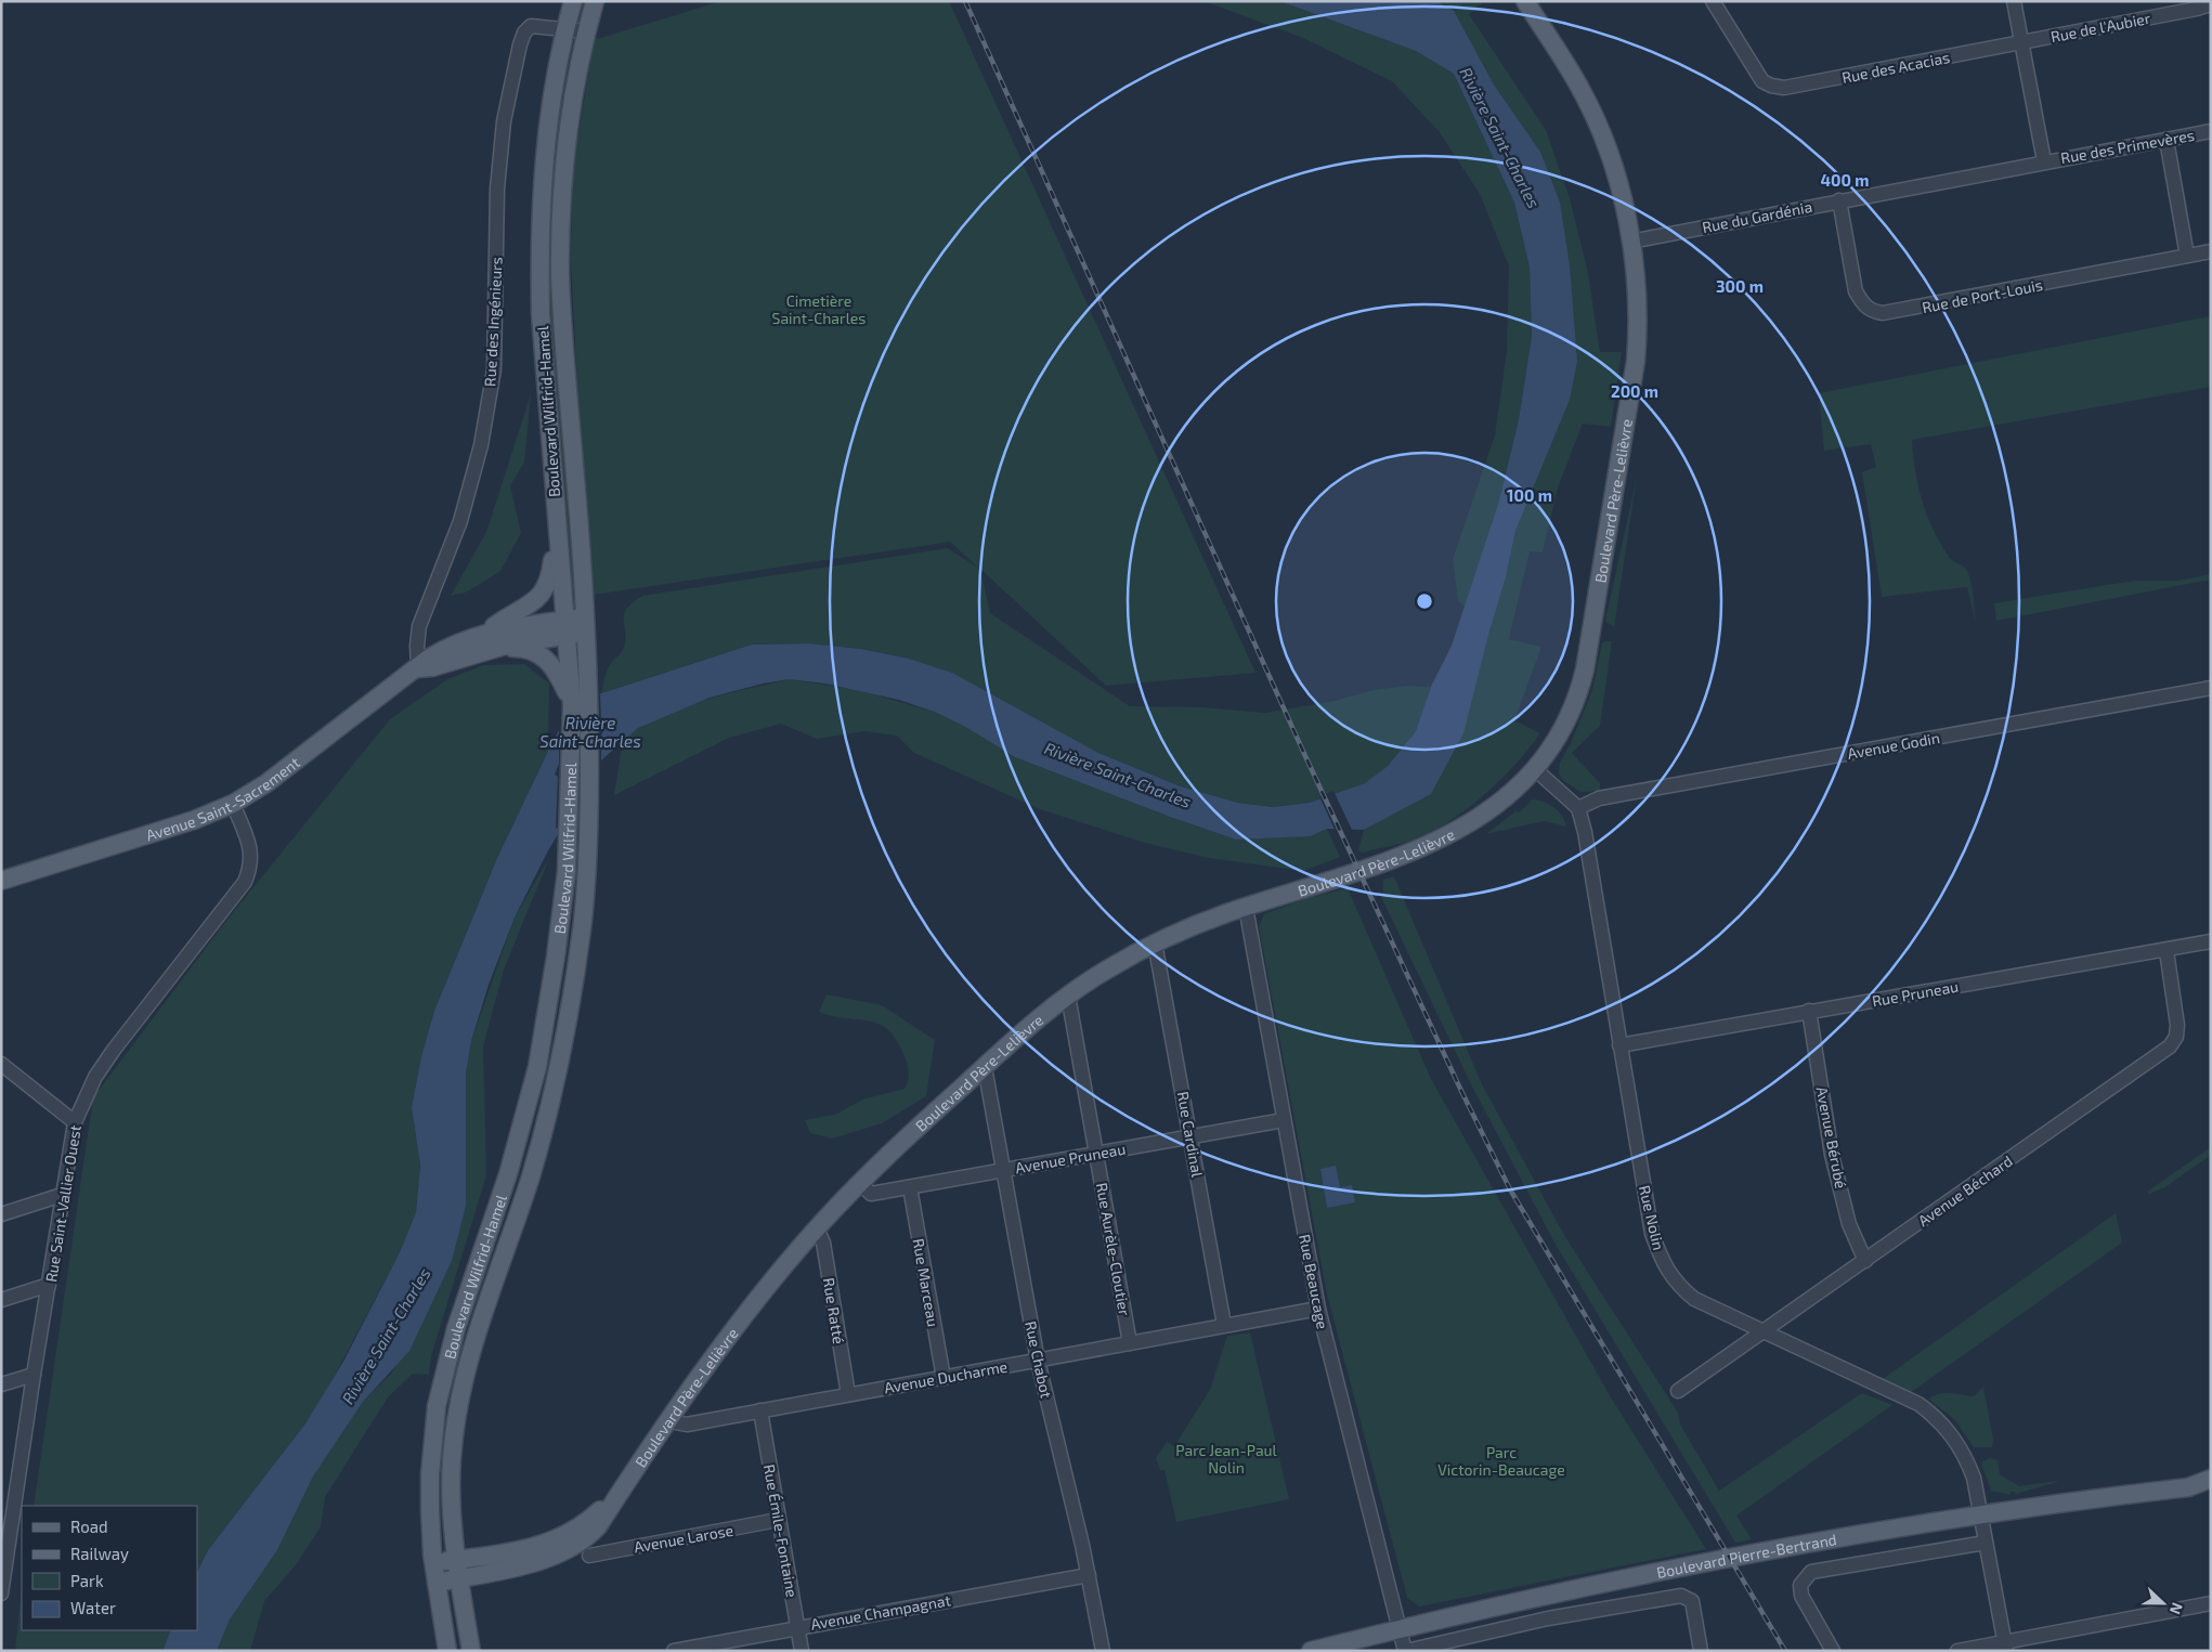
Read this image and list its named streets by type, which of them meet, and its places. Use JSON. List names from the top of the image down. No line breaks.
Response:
{"streets":{"main road":["Boulevard Wilfrid-Hamel","Boulevard Père-Lelièvre","Avenue Saint-Sacrement","Boulevard Pierre-Bertrand"],"street":["Rue de l'Aubier","Rue des Acacias","Rue des Primevères","Rue du Gardénia","Rue de Port-Louis","Rue des Ingénieurs","Avenue Godin","Rue Pruneau","Rue Cardinal","Avenue Bérubé","Avenue Pruneau","Avenue Béchard","Rue Saint-Vallier Ouest","Rue Nolin","Rue Aurèle-Cloutier","Rue Beaucage","Rue Marceau","Rue Ratté","Rue Chabot","Avenue Ducharme","Rue Émile-Fontaine","Avenue Larose","Avenue Champagnat"]},"crossings":[["Rue de l'Aubier","Rue des Acacias"],["Rue des Primevères","Rue du Gardénia"],["Rue du Gardénia","Rue de Port-Louis"],["Rue du Gardénia","Boulevard Père-Lelièvre"],["Rue des Ingénieurs","Boulevard Wilfrid-Hamel"],["Rue des Ingénieurs","Avenue Saint-Sacrement"],["Boulevard Wilfrid-Hamel","Boulevard Père-Lelièvre"],["Boulevard Wilfrid-Hamel","Avenue Saint-Sacrement"],["Boulevard Père-Lelièvre","Rue Cardinal"],["Boulevard Père-Lelièvre","Avenue Pruneau"],["Boulevard Père-Lelièvre","Rue Aurèle-Cloutier"],["Boulevard Père-Lelièvre","Rue Beaucage"],["Boulevard Père-Lelièvre","Rue Ratté"],["Boulevard Père-Lelièvre","Rue Chabot"],["Boulevard Père-Lelièvre","Avenue Ducharme"],["Avenue Godin","Rue Nolin"],["Avenue Saint-Sacrement","Rue Saint-Vallier Ouest"],["Rue Pruneau","Avenue Bérubé"],["Rue Pruneau","Avenue Béchard"],["Rue Pruneau","Rue Nolin"],["Rue Cardinal","Avenue Pruneau"],["Rue Cardinal","Avenue Ducharme"],["Avenue Bérubé","Avenue Béchard"],["Avenue Pruneau","Rue Aurèle-Cloutier"],["Avenue Pruneau","Rue Beaucage"],["Avenue Pruneau","Rue Marceau"],["Avenue Pruneau","Rue Chabot"],["Avenue Béchard","Rue Nolin"],["Rue Nolin","Boulevard Pierre-Bertrand"],["Rue Aurèle-Cloutier","Avenue Ducharme"],["Rue Beaucage","Avenue Ducharme"],["Rue Beaucage","Boulevard Pierre-Bertrand"],["Rue Marceau","Avenue Ducharme"],["Rue Ratté","Avenue Ducharme"],["Rue Chabot","Avenue Ducharme"],["Rue Chabot","Avenue Champagnat"],["Avenue Ducharme","Rue Émile-Fontaine"],["Rue Émile-Fontaine","Avenue Larose"],["Rue Émile-Fontaine","Avenue Champagnat"]],"water":["Rivière Saint-Charles"],"parks":["Cimetière Saint-Charles","Parc Jean-Paul Nolin","Parc Victorin-Beaucage"],"legend":["Road","Railway","Park","Water"],"north":"right","rings":["400 m","300 m","200 m","100 m"]}
